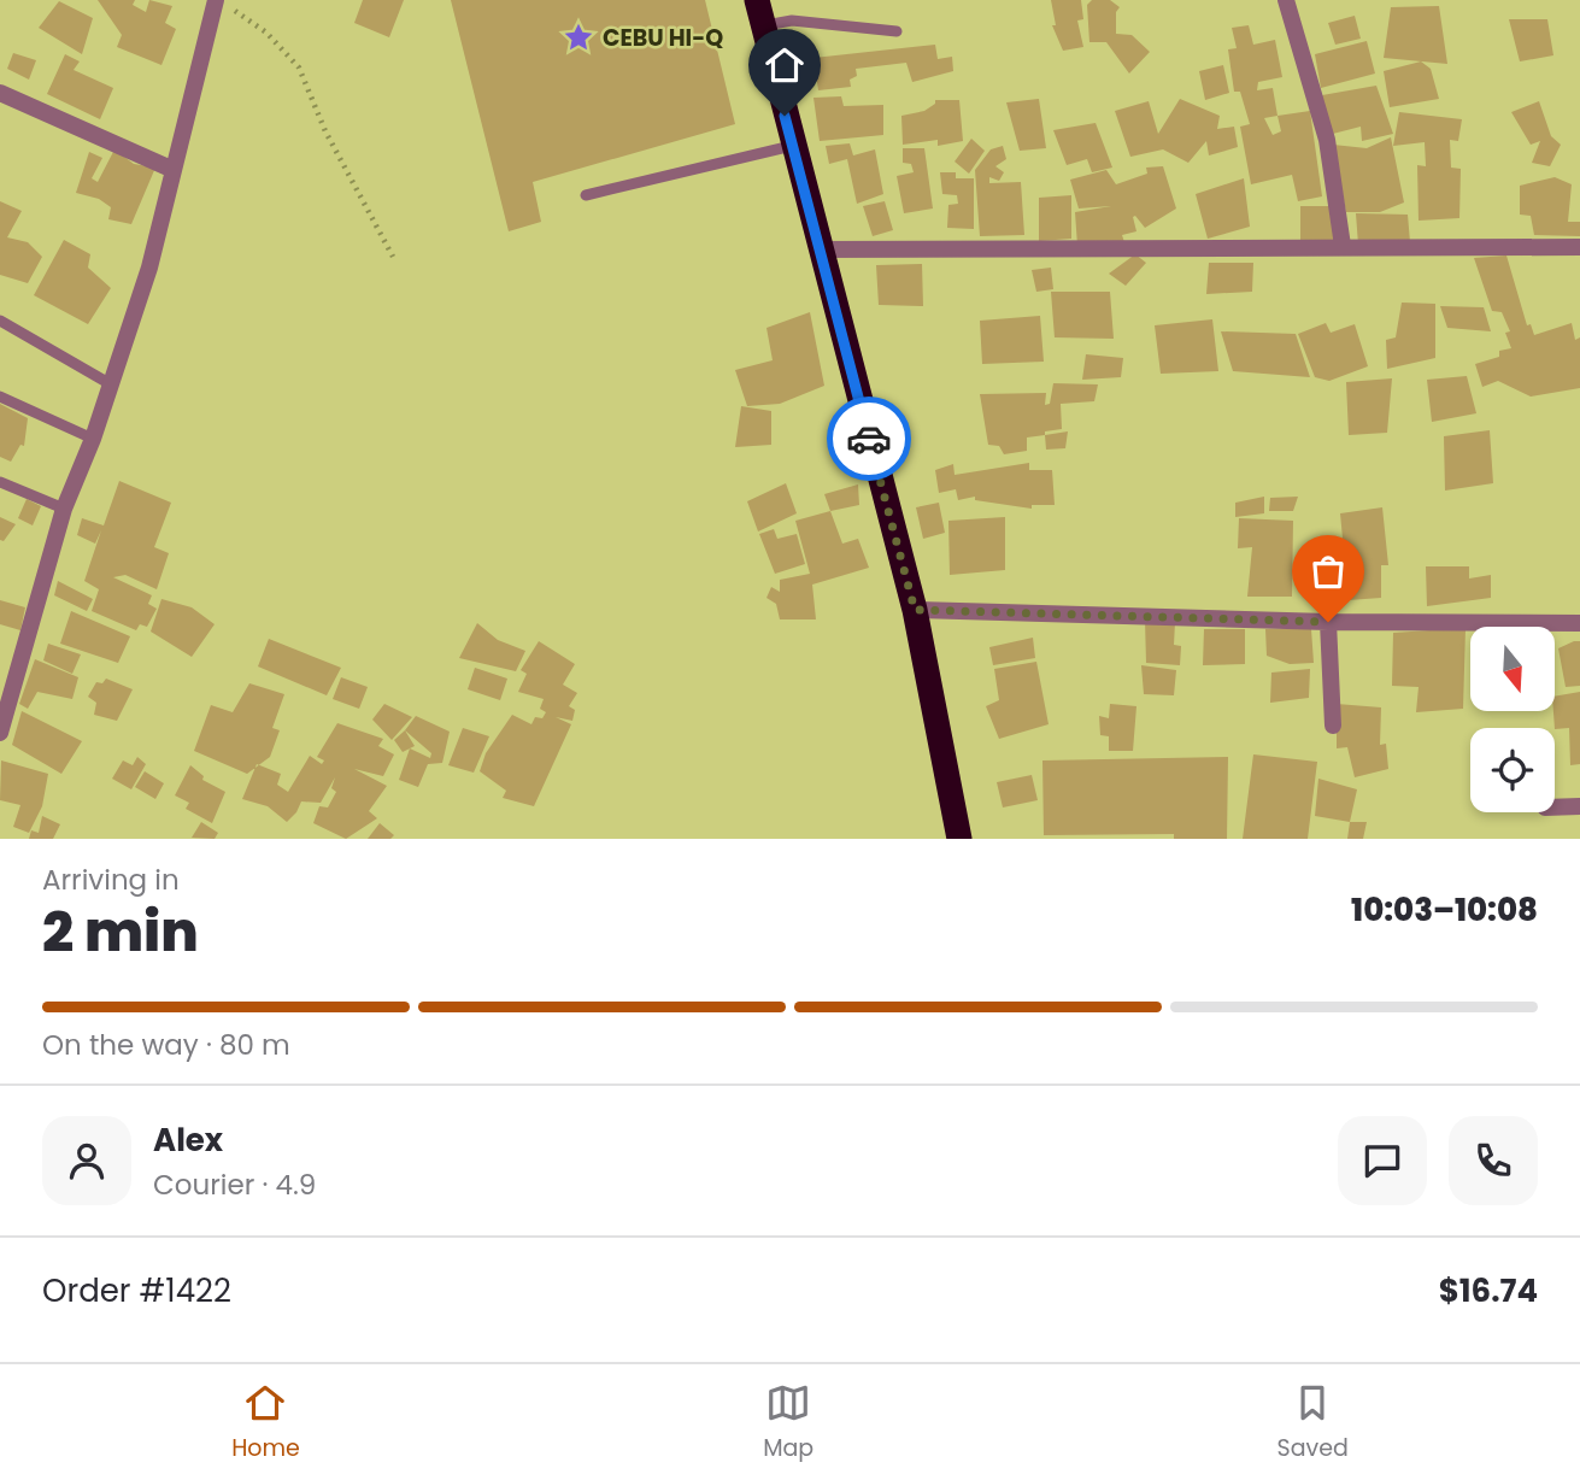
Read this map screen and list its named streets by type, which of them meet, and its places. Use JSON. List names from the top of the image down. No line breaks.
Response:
{"places":{"place":["CEBU HI-Q"]},"north":"bottom","page":{"heading":["2 min","Arriving in","10:03–10:08"],"panel":["Alex","Courier · 4.9","Order #1422","$16.74"],"bar":"On the way · 80 m","tabs":["Home","Map","Saved"]}}
